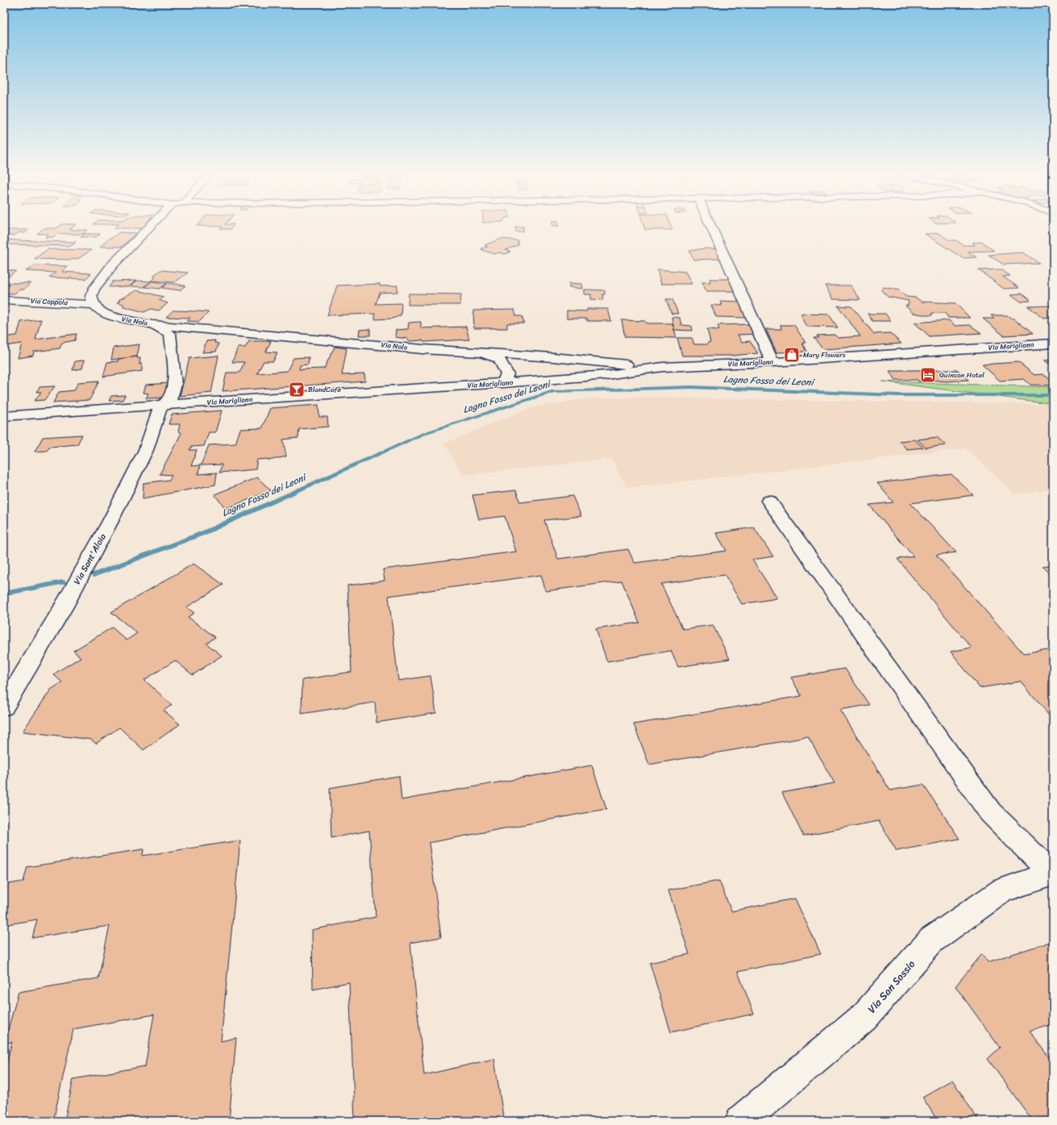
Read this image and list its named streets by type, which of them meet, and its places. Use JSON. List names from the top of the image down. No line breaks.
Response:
{"streets":{"street":["Via Coppola","Via Nola","Via Marigliano","Via Sant'Aloia","Via San Sossio"]},"crossings":[["Via Coppola","Via Nola"],["Via Nola","Via Marigliano"],["Via Nola","Via Sant'Aloia"],["Via Marigliano","Via Sant'Aloia"]],"water":["Lagno Fosso dei Leoni"],"places":{"shop":["Mary Flowers"],"hotel":["Quinson Hotel"],"bar":["BlandCafè"]}}
